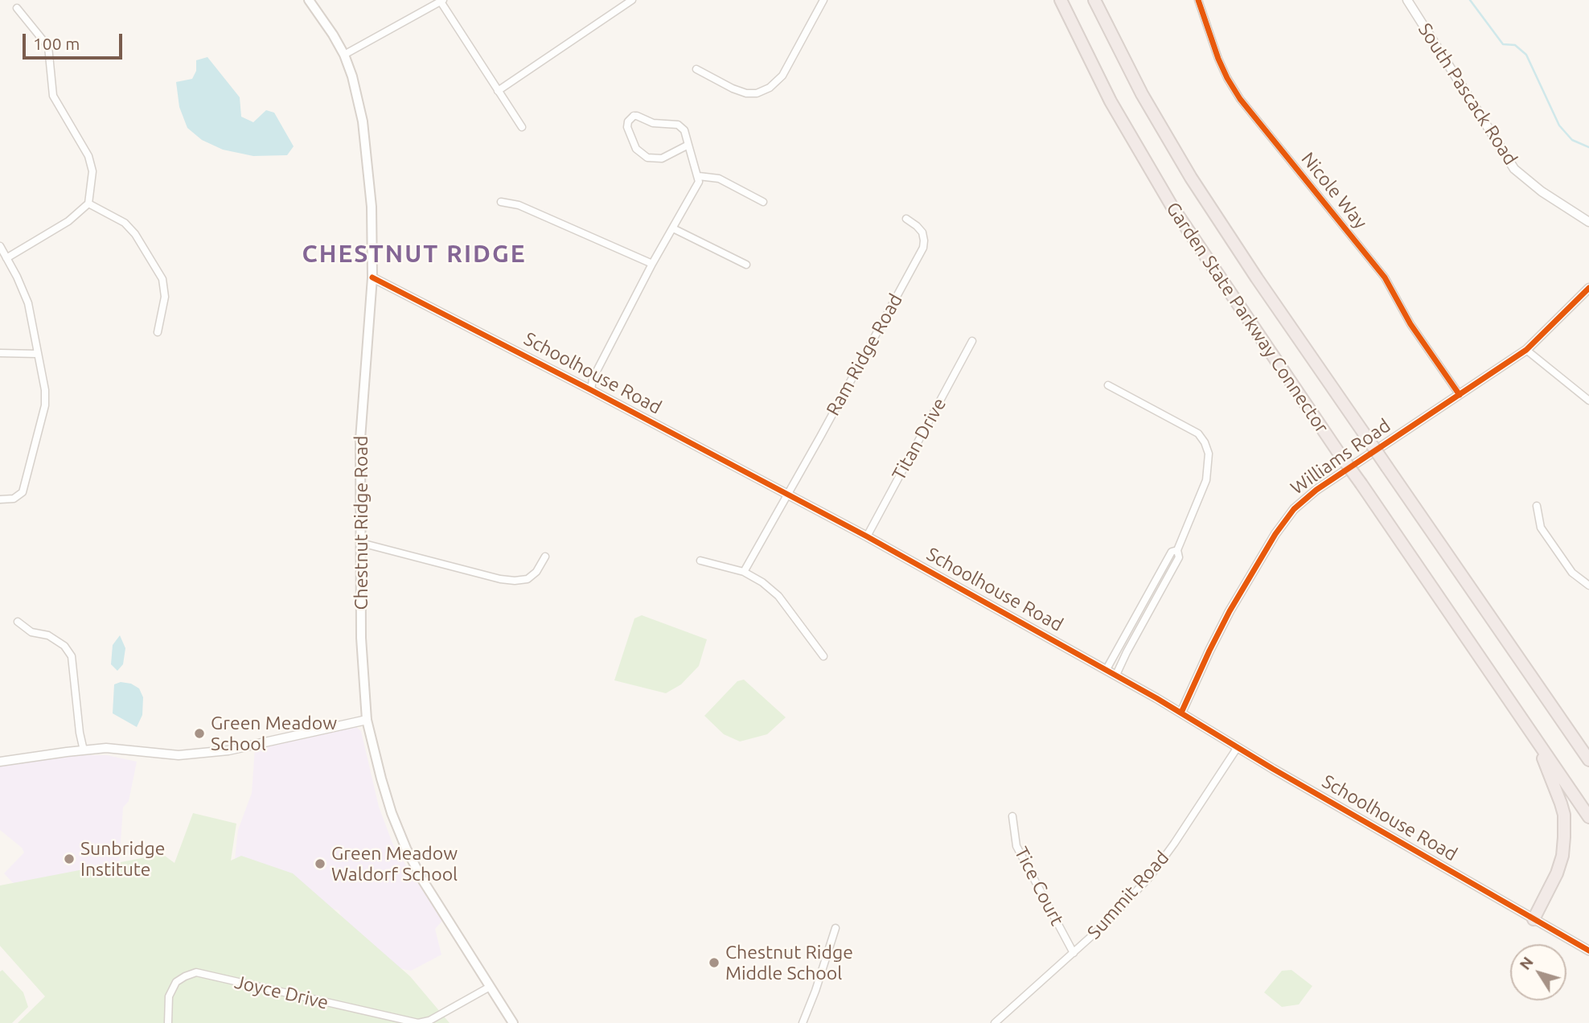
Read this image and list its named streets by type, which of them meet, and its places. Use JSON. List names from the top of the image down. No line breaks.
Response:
{"streets":{"highway":["Garden State Parkway Connector"],"main road":["Chestnut Ridge Road"],"street":["South Pascack Road","Nicole Way","Ram Ridge Road","Schoolhouse Road","Titan Drive","Williams Road","Tice Court","Summit Road","Joyce Drive"]},"crossings":[["Nicole Way","Williams Road"],["Ram Ridge Road","Schoolhouse Road"],["Schoolhouse Road","Titan Drive"],["Schoolhouse Road","Williams Road"],["Schoolhouse Road","Chestnut Ridge Road"],["Schoolhouse Road","Summit Road"],["Chestnut Ridge Road","Joyce Drive"],["Tice Court","Summit Road"]],"districts":["CHESTNUT RIDGE"],"places":["Green Meadow School","Sunbridge Institute","Green Meadow Waldorf School","Chestnut Ridge Middle School"],"scale_bar":"100 m","north":"top left"}
